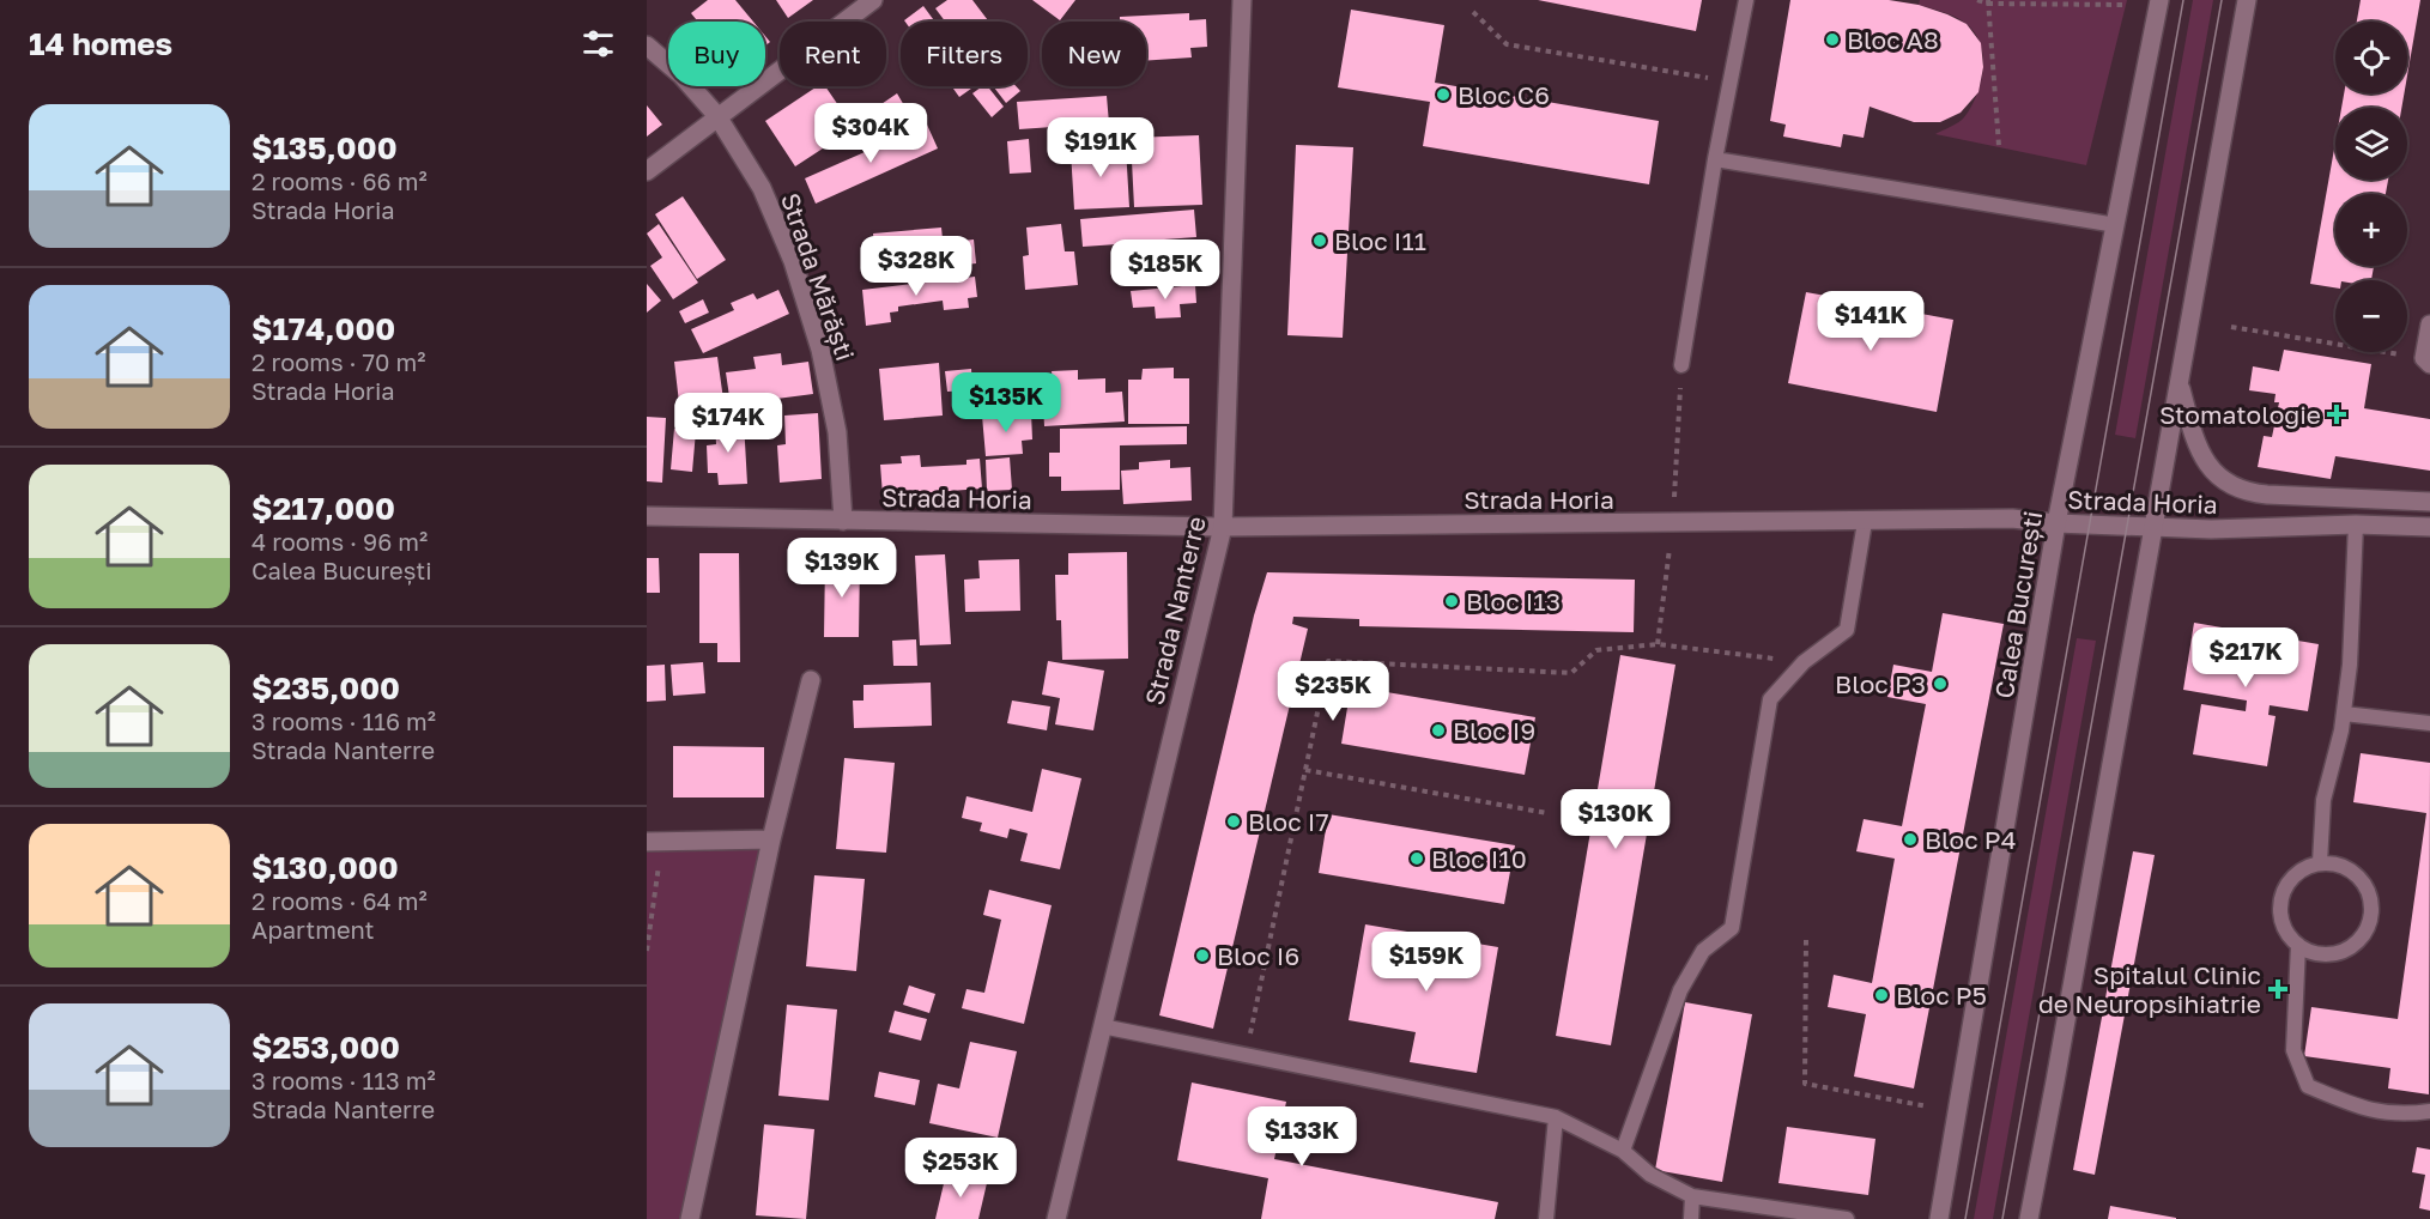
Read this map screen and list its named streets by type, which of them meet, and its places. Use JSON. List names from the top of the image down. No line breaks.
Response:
{"streets":{"street":["Strada Mărăști","Strada Horia","Calea București","Strada Nanterre"]},"crossings":[["Strada Mărăști","Strada Horia"],["Strada Horia","Calea București"],["Strada Horia","Strada Nanterre"]],"places":{"other":["Bloc A8","Bloc C6","Bloc I11","Bloc I13","Bloc P3","Bloc I9","Bloc I7","Bloc P4","Bloc I10","Bloc I6","Bloc P5"],"health":["Stomatologie","Spitalul Clinic de Neuropsihiatrie"]},"page":{"heading":"14 homes","map_buttons":["+","−"],"chip":["Buy","Rent","Filters","New"],"list":[{"name":"$135,000","note":"2 rooms · 66 m² · Strada Horia"},{"name":"$174,000","note":"2 rooms · 70 m² · Strada Horia"},{"name":"$217,000","note":"4 rooms · 96 m² · Calea București"},{"name":"$235,000","note":"3 rooms · 116 m² · Strada Nanterre"},{"name":"$130,000","note":"2 rooms · 64 m² · Apartment"},{"name":"$253,000","note":"3 rooms · 113 m² · Strada Nanterre"}],"price":["$304K","$191K","$328K","$185K","$141K","$135K","$174K","$139K","$217K","$235K","$130K","$159K","$133K","$253K"]}}
